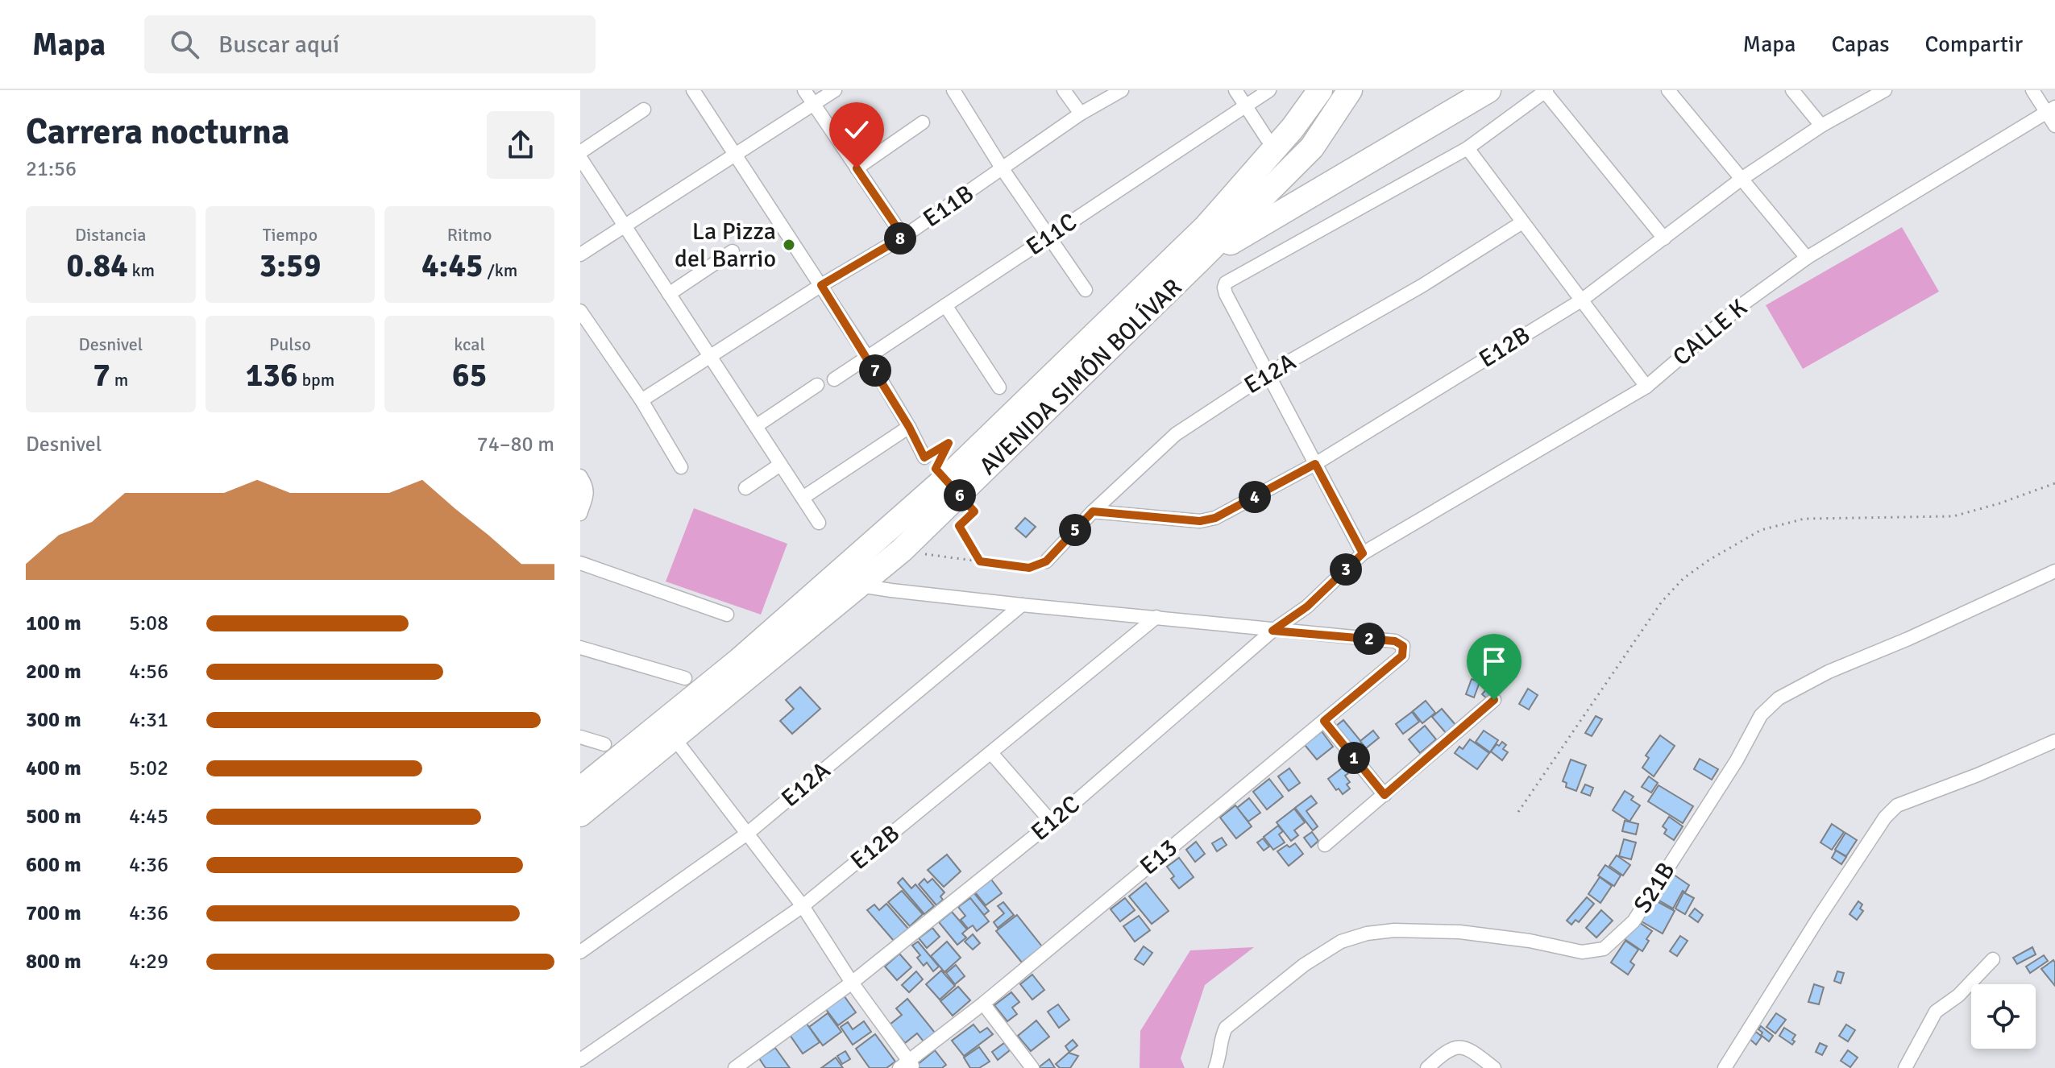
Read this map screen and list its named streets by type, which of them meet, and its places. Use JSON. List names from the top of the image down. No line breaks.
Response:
{"streets":{"highway":["AVENIDA SIMÓN BOLÍVAR"],"street":["E11B","E11C","CALLE K","E12B","E12A","E12C","E13","S21B"]},"crossings":[["CALLE K","E12C"],["E12B","E12A"],["E12C","E13"]],"places":["La Pizza del Barrio"],"page":{"header":"Mapa","search":"Buscar aquí","nav":["Mapa","Capas","Compartir"],"heading":["Carrera nocturna","21:56"],"stats":[["Distancia","0.84 km"],["Tiempo","3:59"],["Ritmo","4:45 /km"],["Desnivel","7 m"],["Pulso","136 bpm"],["kcal","65"]],"pins":["8","7","6","4","5","3","2","1"],"chart":["Desnivel","74–80 m"],"list":[{"name":"100 m","note":"5:08"},{"name":"200 m","note":"4:56"},{"name":"300 m","note":"4:31"},{"name":"400 m","note":"5:02"},{"name":"500 m","note":"4:45"},{"name":"600 m","note":"4:36"},{"name":"700 m","note":"4:36"},{"name":"800 m","note":"4:29"}]}}
